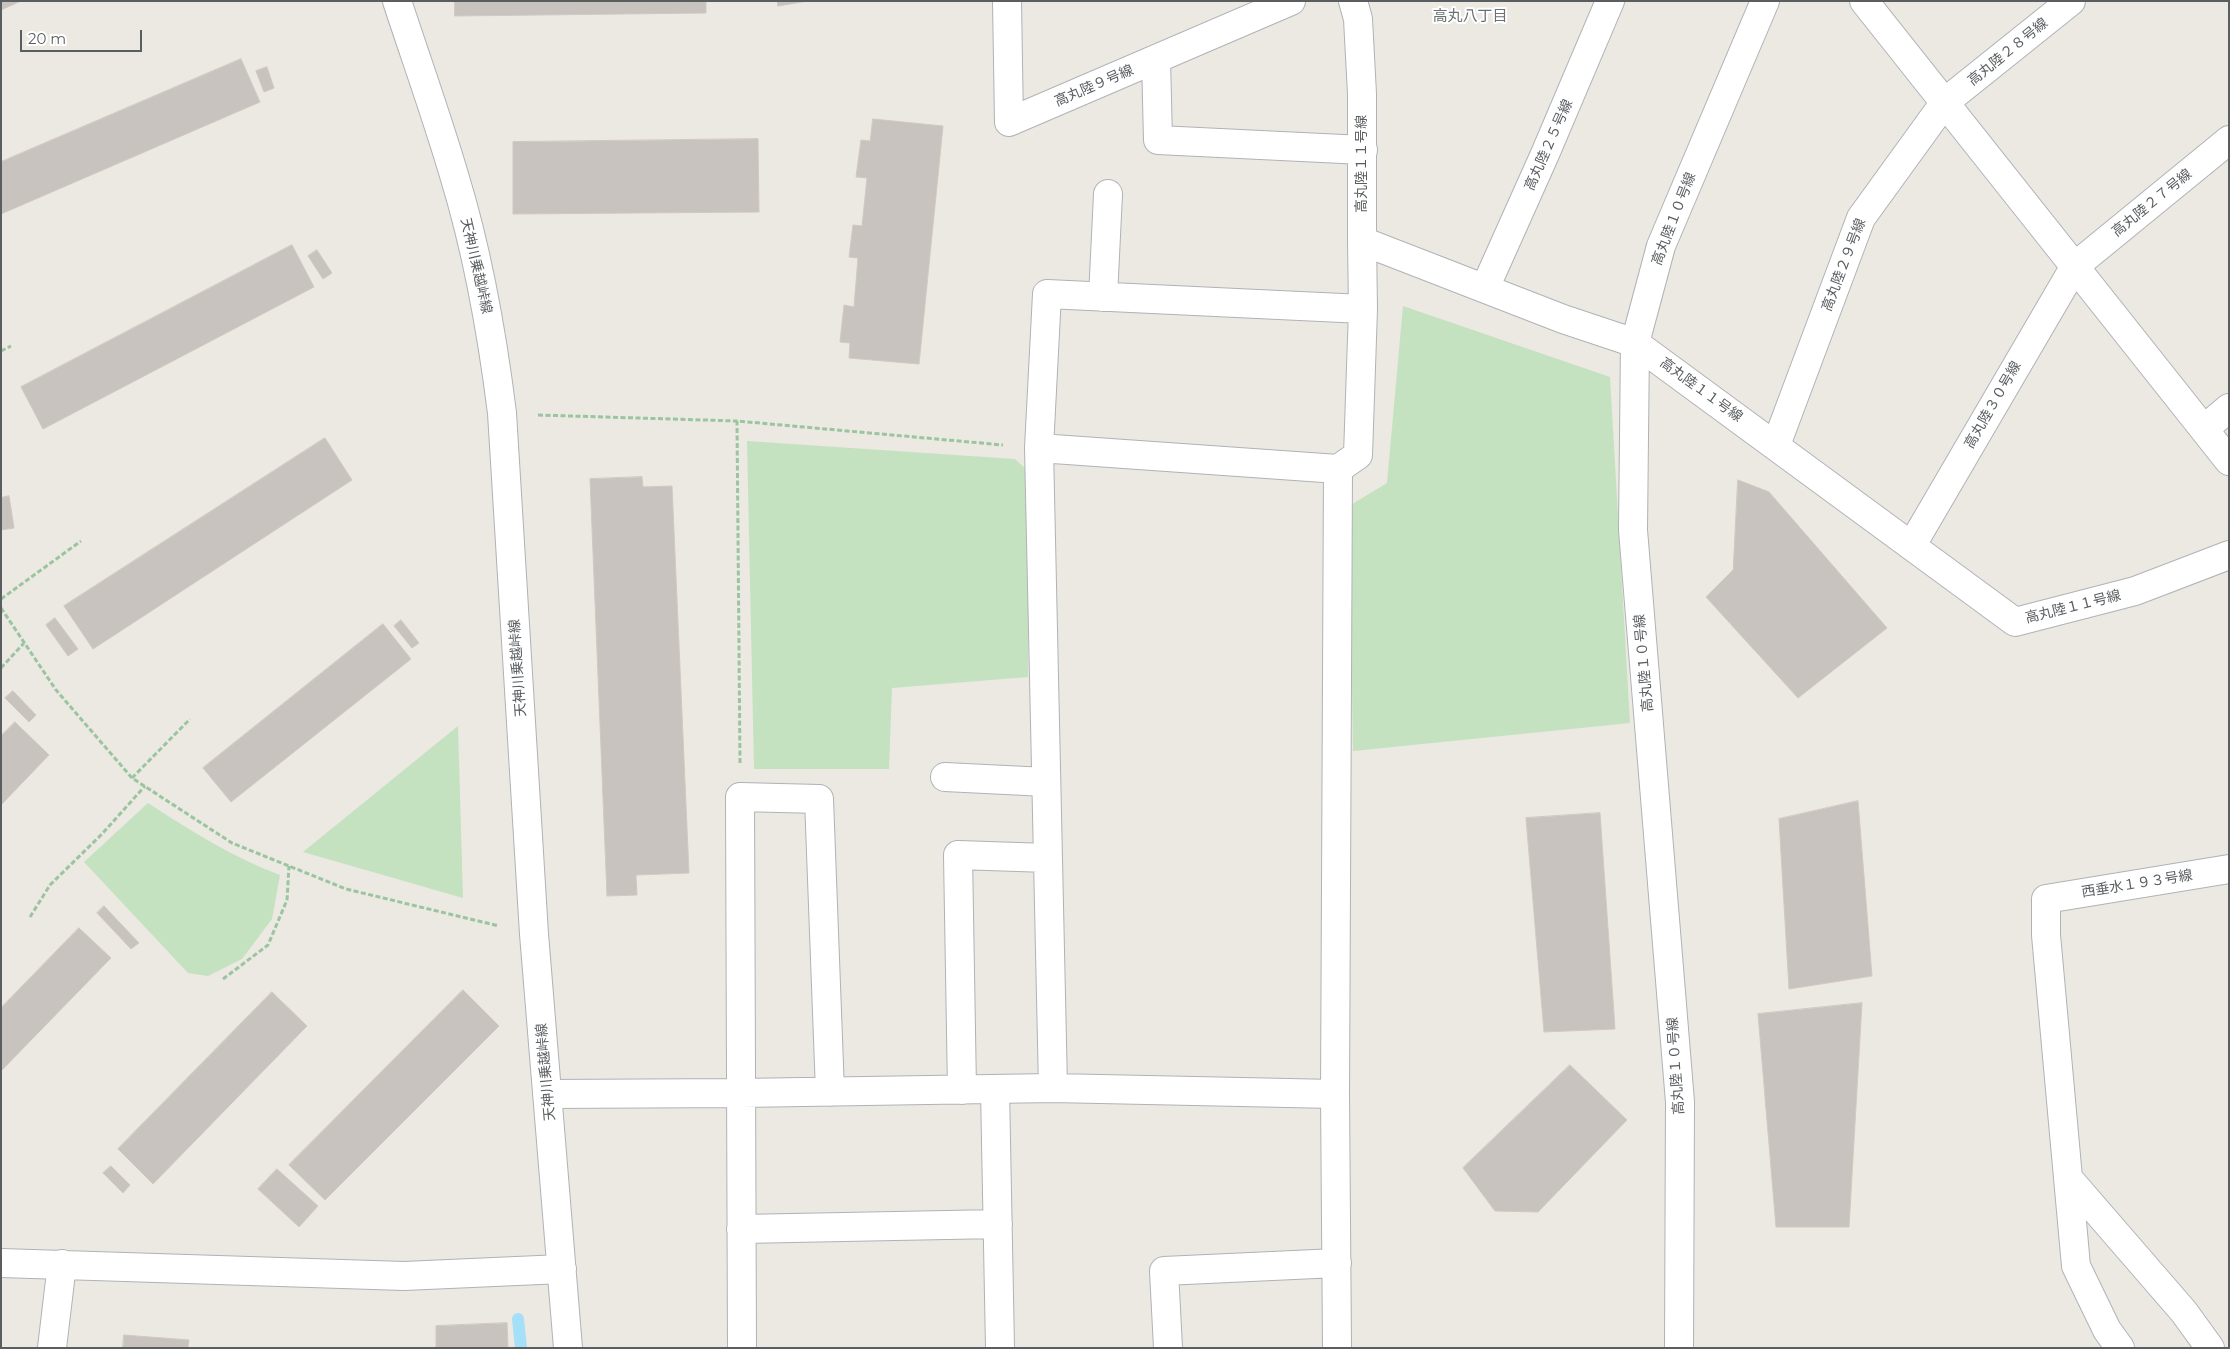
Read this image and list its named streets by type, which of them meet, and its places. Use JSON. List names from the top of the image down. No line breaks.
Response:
{"streets":{"street":["高丸陸２８号線","高丸陸９号線","高丸陸２５号線","高丸陸１１号線","高丸陸２７号線","高丸陸１０号線","高丸陸２９号線","天神川乗越峠線","高丸陸３０号線","西垂水１９３号線"]},"crossings":[["高丸陸２８号線","高丸陸２９号線"],["高丸陸２５号線","高丸陸１１号線"],["高丸陸１１号線","高丸陸１０号線"],["高丸陸１１号線","高丸陸２９号線"],["高丸陸１１号線","高丸陸３０号線"],["高丸陸２７号線","高丸陸３０号線"]],"districts":["高丸八丁目"],"scale_bar":"20 m"}
